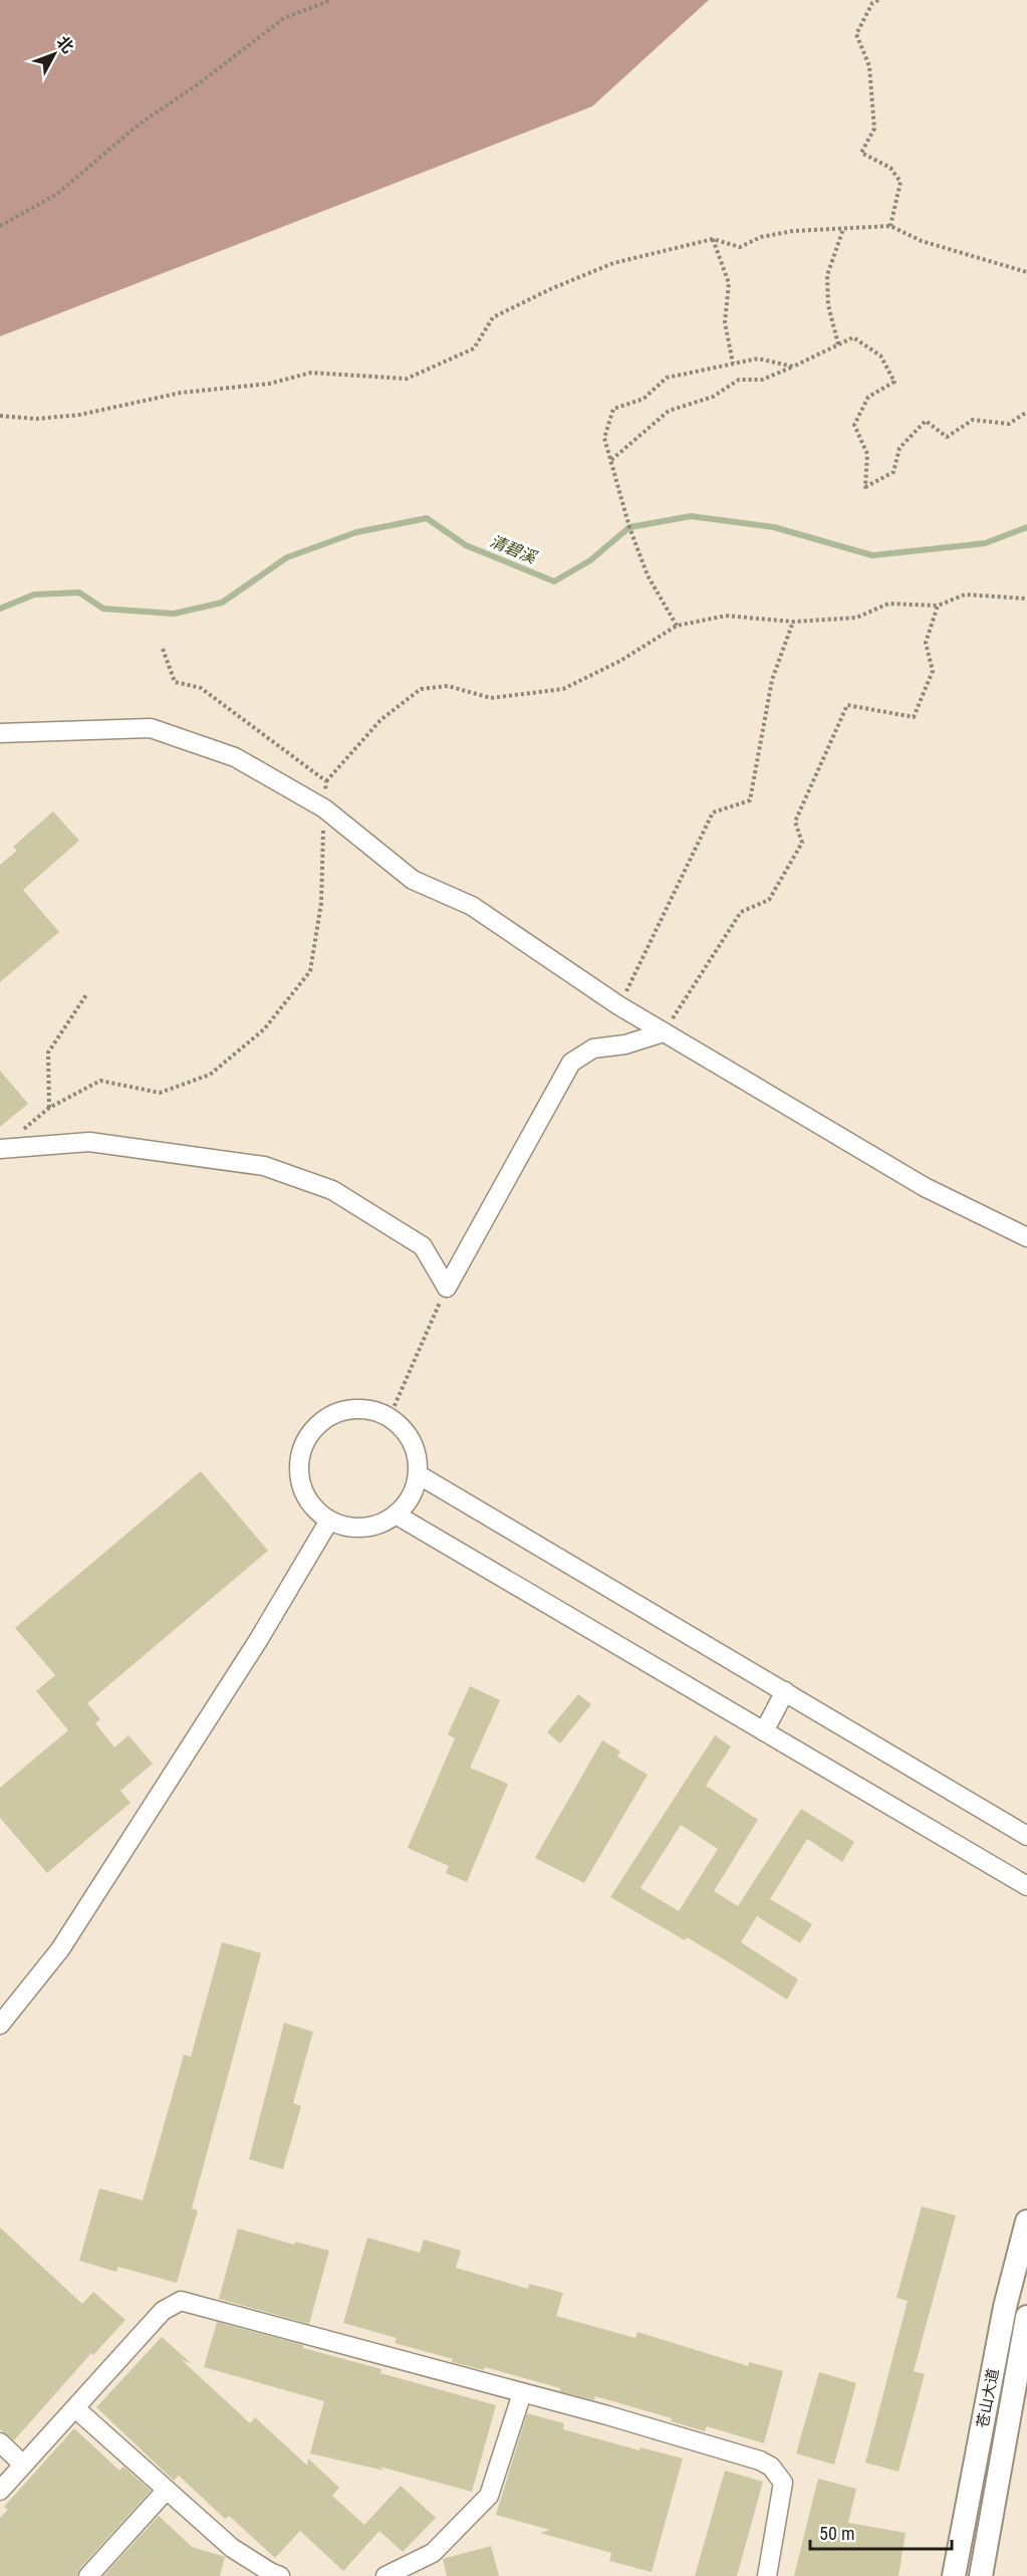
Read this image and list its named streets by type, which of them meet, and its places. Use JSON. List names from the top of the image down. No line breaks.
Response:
{"streets":{"main road":["苍山大道"]},"water":["清碧溪"],"scale_bar":"50 m","north":"top right"}
